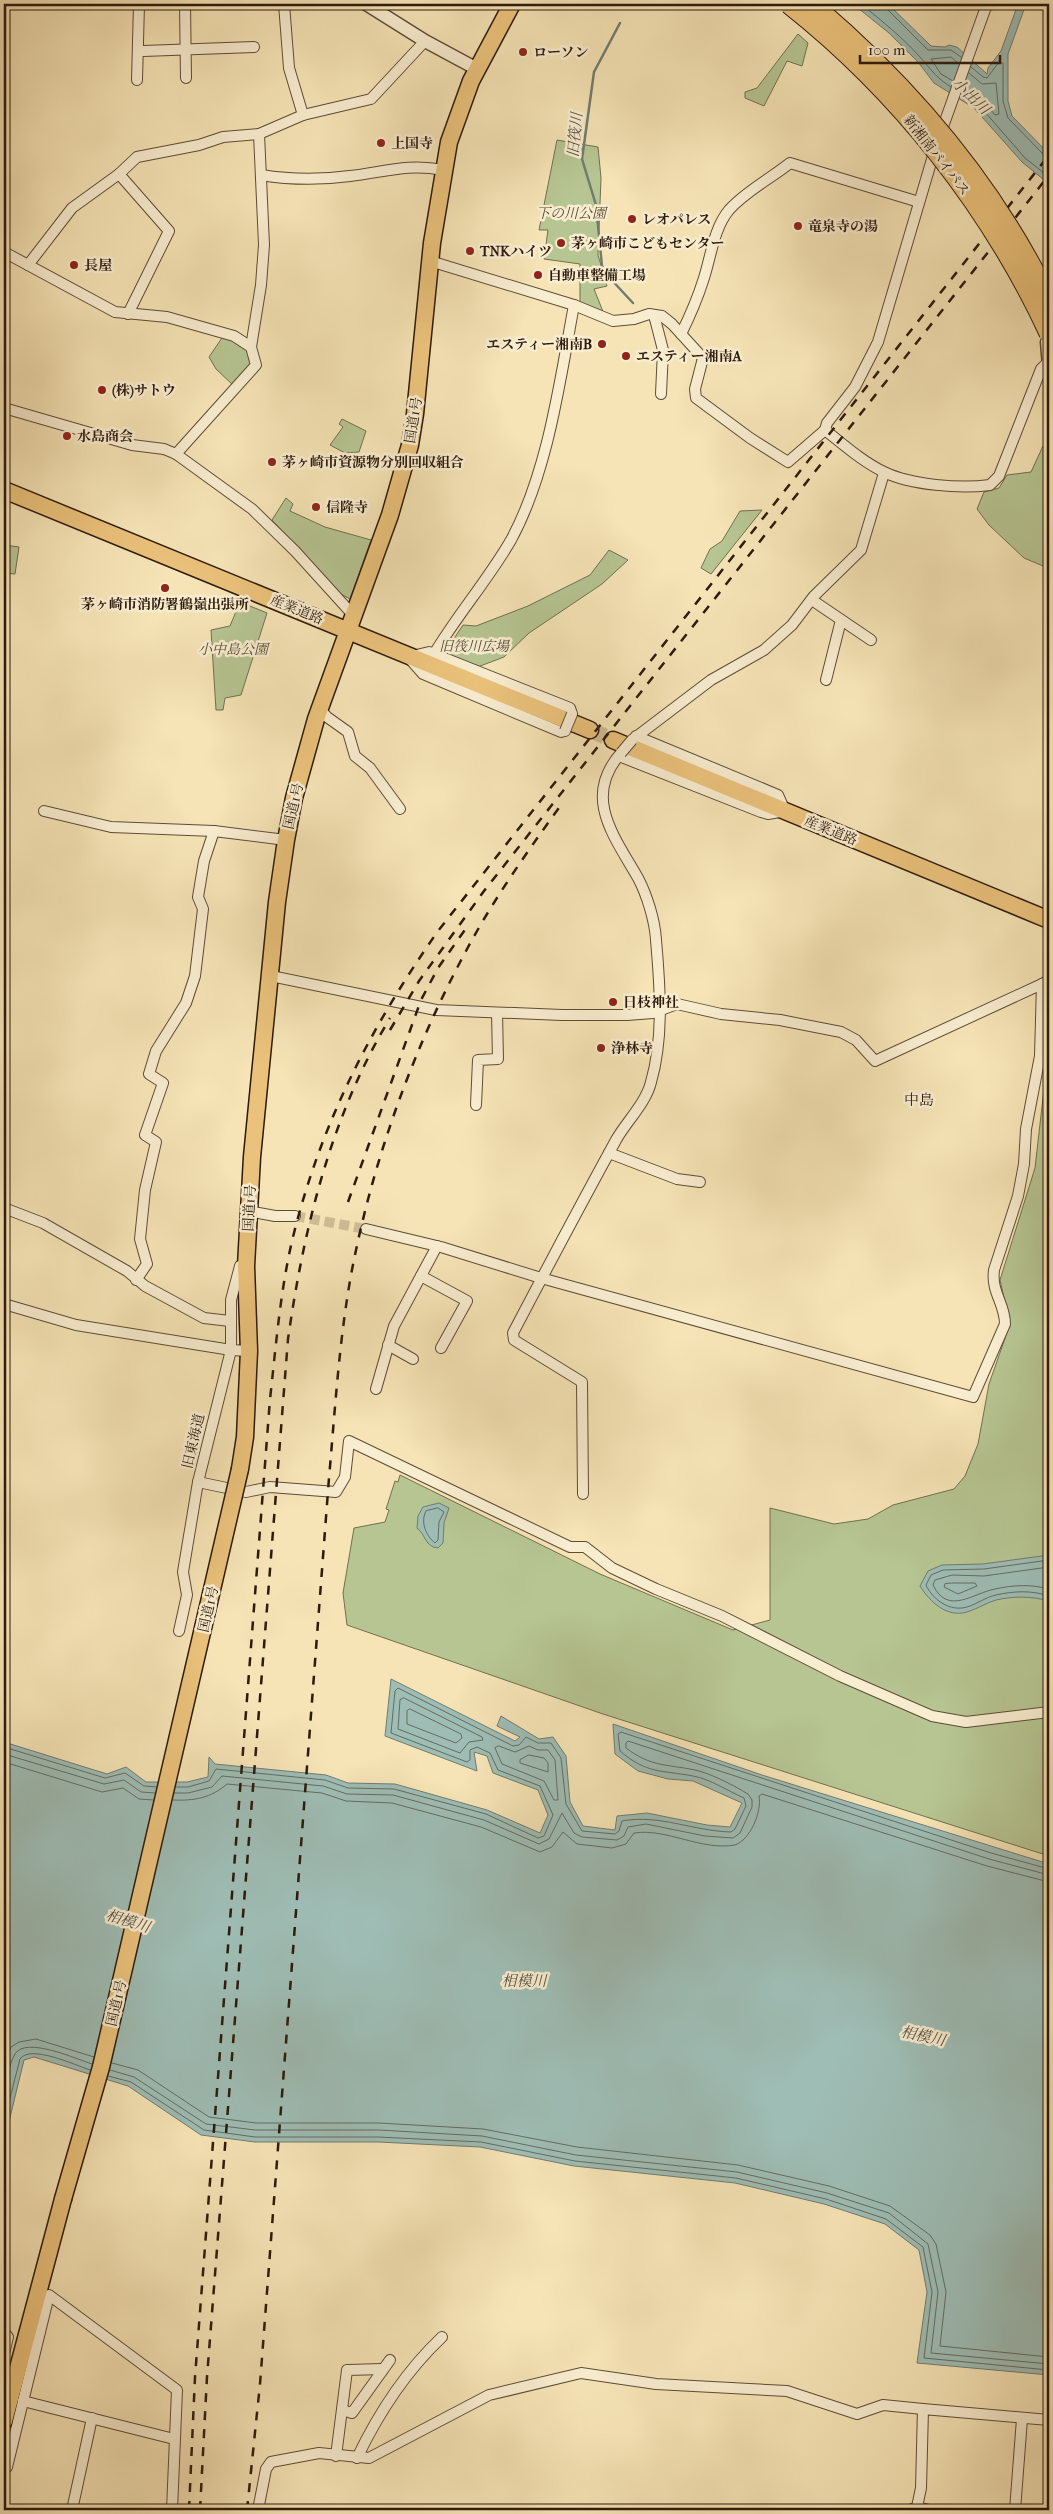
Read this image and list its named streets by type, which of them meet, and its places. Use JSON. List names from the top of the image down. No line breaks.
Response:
{"streets":{"highway":["新湘南バイパス"],"main road":["国道1号","産業道路"],"street":["旧東海道"]},"crossings":[["国道1号","産業道路"],["国道1号","旧東海道"]],"districts":["中島"],"water":["小出川","旧筏川","相模川"],"parks":["下の川公園","旧筏川広場","小中島公園"],"places":["ローソン","上国寺","レオパレス","竜泉寺の湯","茅ヶ崎市こどもセンター","TNKハイツ","長屋","自動車整備工場","エスティー湘南B","エスティー湘南A","(株)サトウ","水島商会","茅ヶ崎市資源物分別回収組合","信隆寺","茅ヶ崎市消防署鶴嶺出張所","日枝神社","浄林寺"],"scale_bar":"100 m"}
